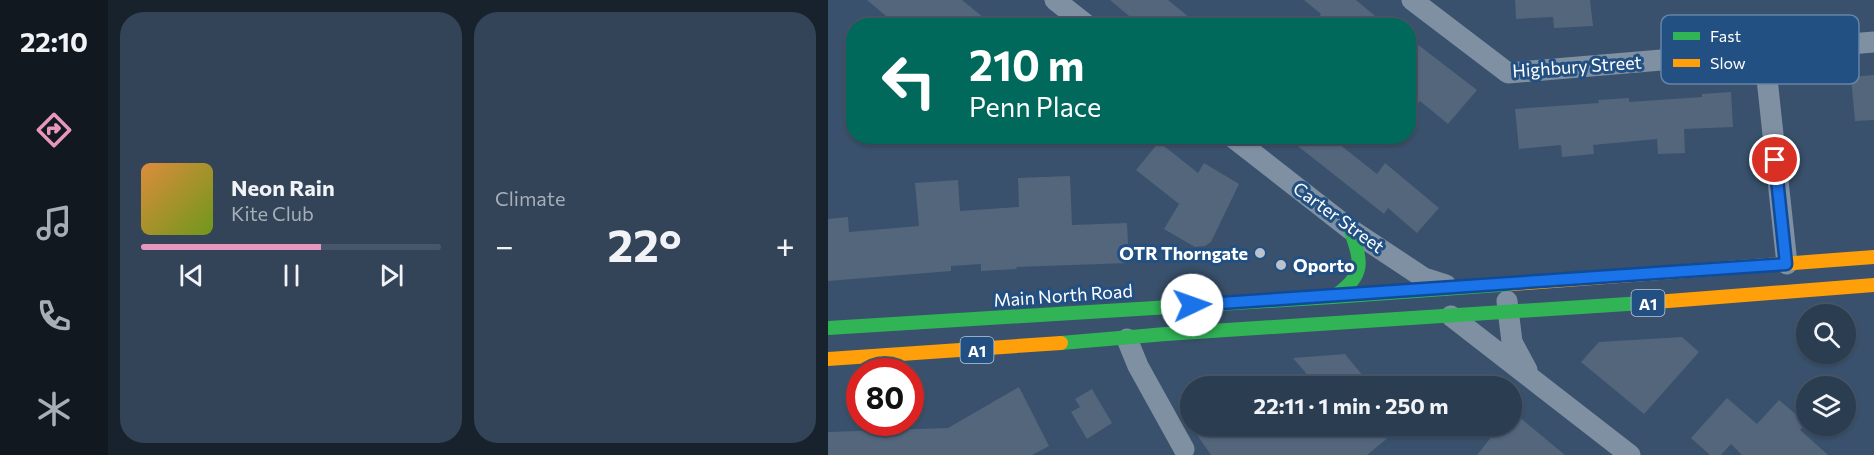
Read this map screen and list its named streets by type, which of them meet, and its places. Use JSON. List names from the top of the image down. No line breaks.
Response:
{"streets":{"highway":["Main North Road","A1"],"street":["Highbury Street","Carter Street"]},"crossings":[["Carter Street","Main North Road"]],"places":["OTR Thorngate","Oporto"],"legend":["Fast","Slow"],"page":{"tabs":"22:10","tile":"Climate","turn":["210 m","Penn Place"],"song":["Neon Rain","Kite Club"],"heat":["−","22°","+"],"limit":"80","trip":"22:11 · 1 min · 250 m"}}
